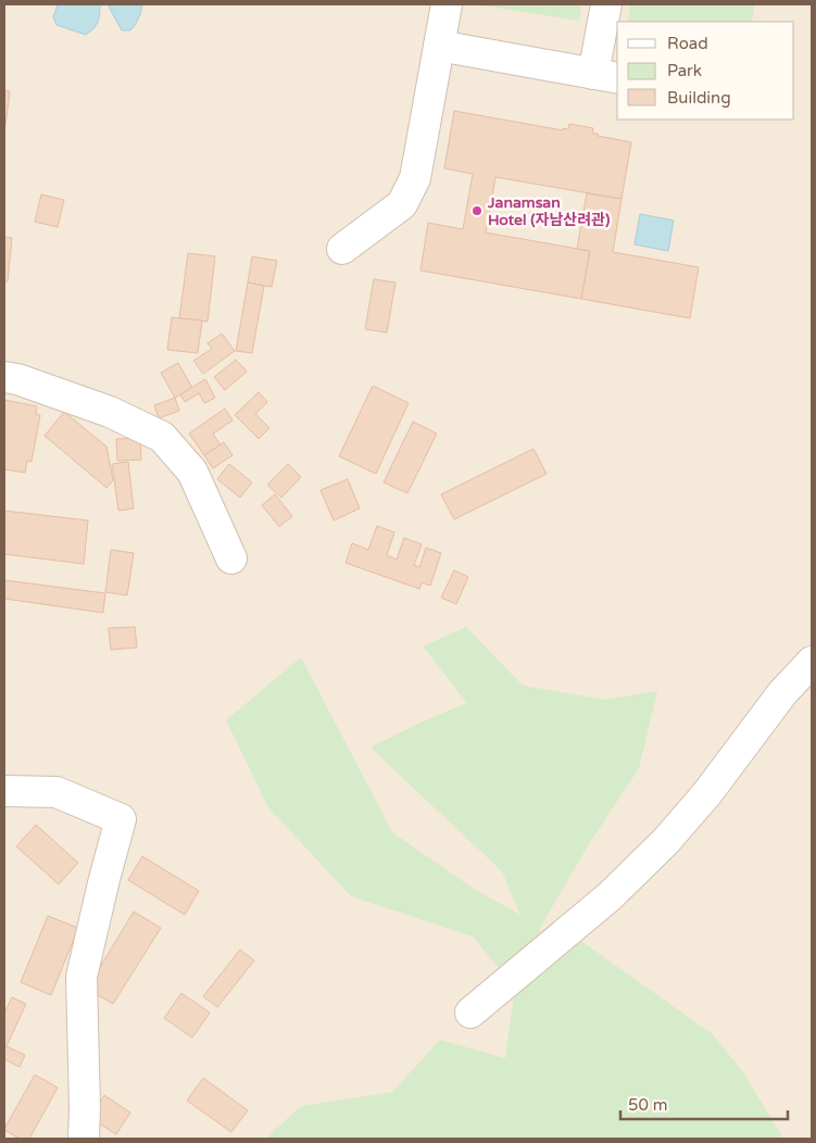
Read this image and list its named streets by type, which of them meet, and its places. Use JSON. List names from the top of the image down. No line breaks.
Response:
{"places":["Janamsan Hotel (자남산려관)"],"legend":["Road","Park","Building"],"scale_bar":"50 m"}
